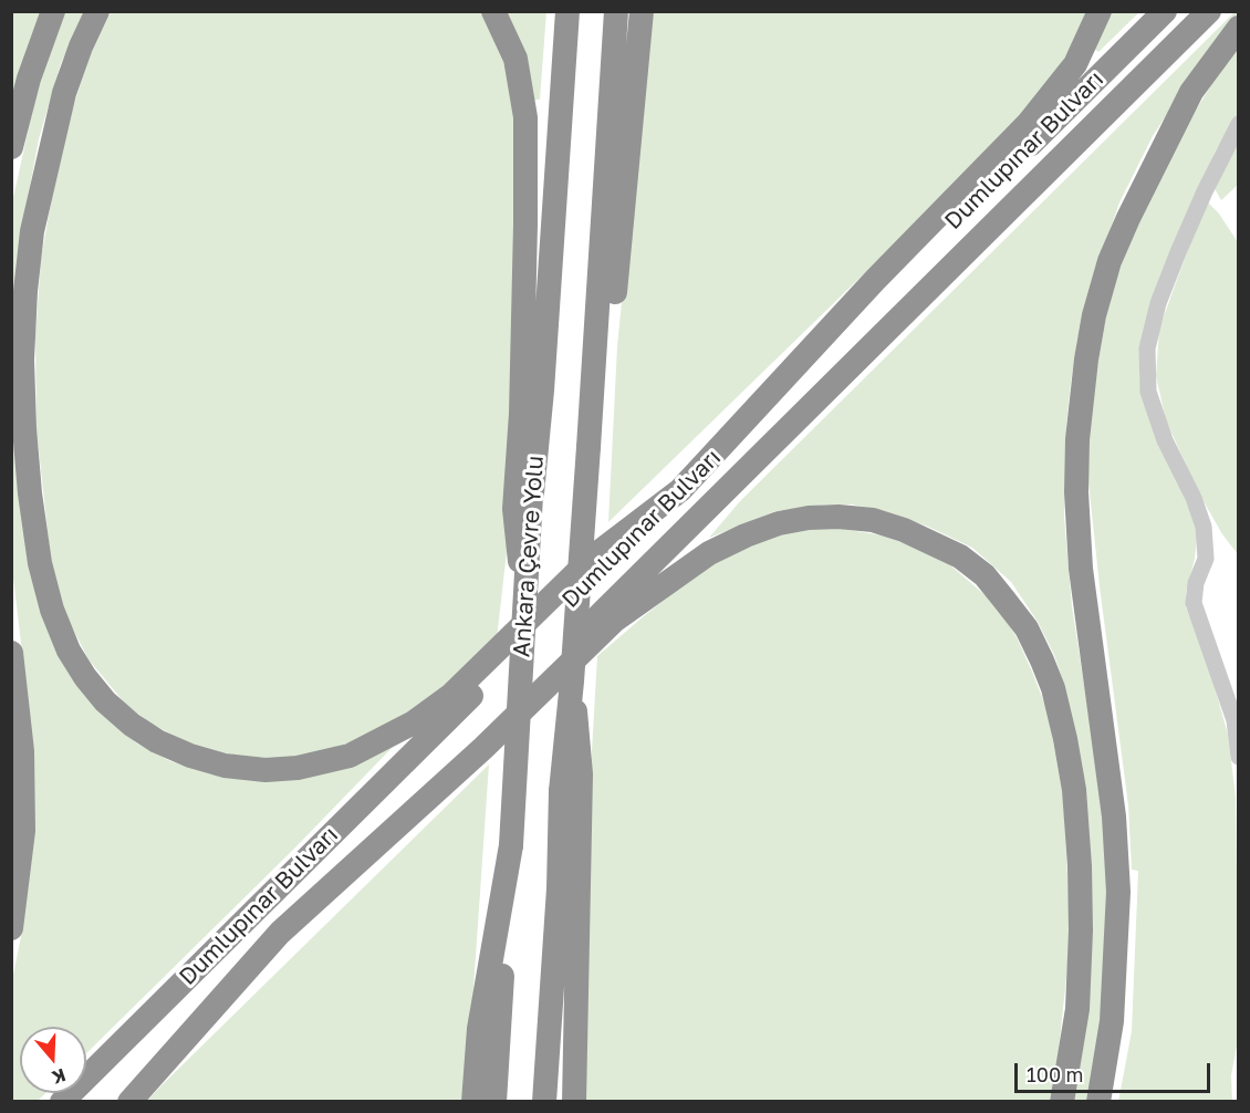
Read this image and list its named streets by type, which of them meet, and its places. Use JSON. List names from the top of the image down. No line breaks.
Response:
{"streets":{"highway":["Dumlupınar Bulvarı","Ankara Çevre Yolu"]},"scale_bar":"100 m","north":"bottom"}
